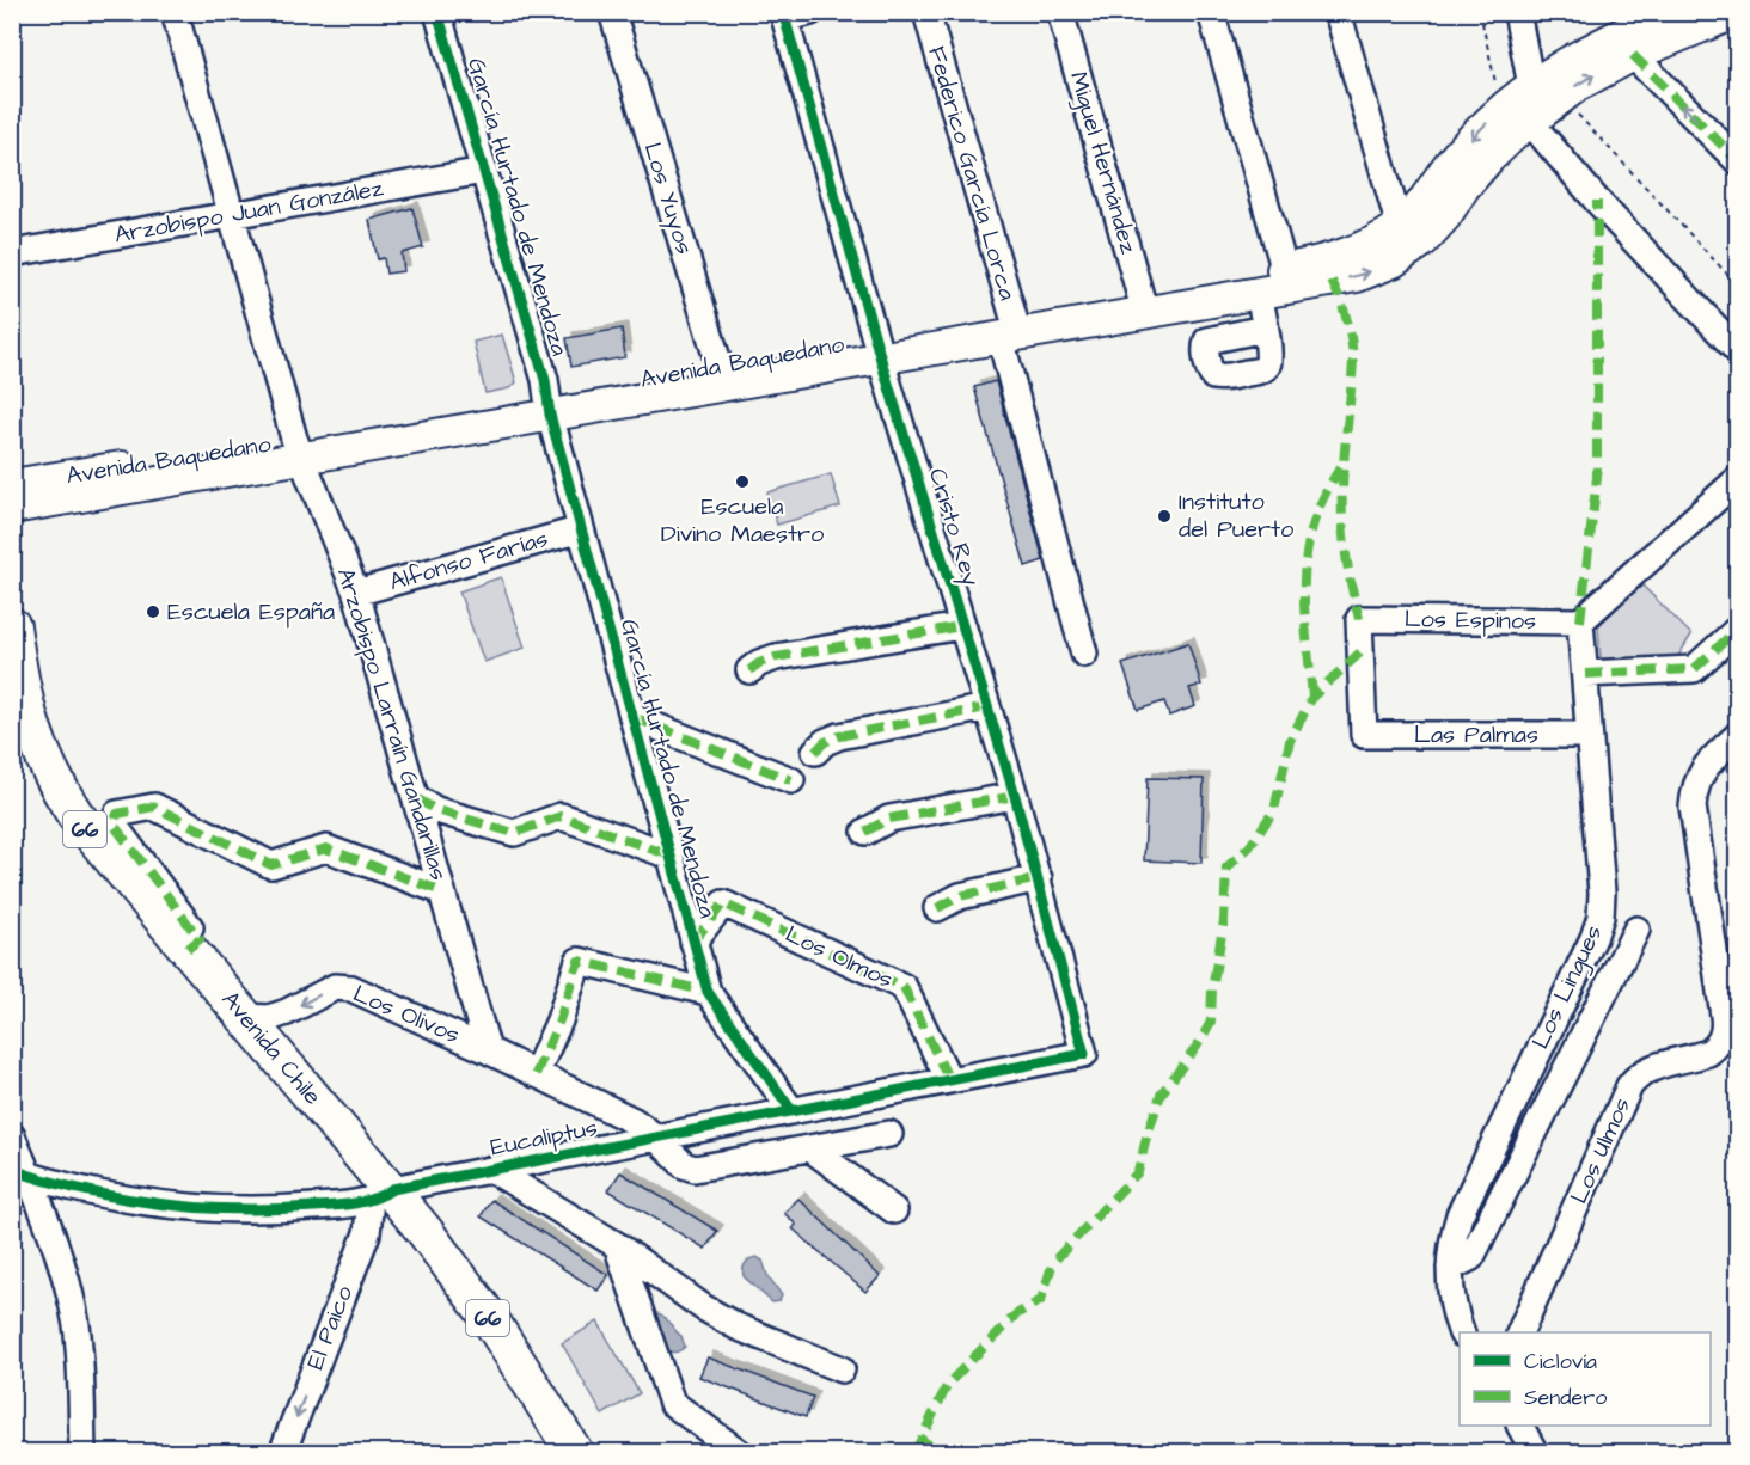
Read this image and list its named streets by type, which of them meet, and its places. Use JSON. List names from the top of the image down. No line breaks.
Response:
{"streets":{"highway":["66","Avenida Chile"],"main road":["Avenida Baquedano"],"street":["Miguel Hernández","Federico García Lorca","Los Yuyos","García Hurtado de Mendoza","Arzobispo Juan González","Cristo Rey","Alfonso Farías","Los Espinos","Arzobispo Larraín Gandarillas","Las Palmas","Los Olmos","Los Lingues","Los Olivos","Eucaliptus","Los Ulmos","El Paico"]},"crossings":[["Miguel Hernández","Avenida Baquedano"],["Federico García Lorca","Avenida Baquedano"],["Los Yuyos","Avenida Baquedano"],["García Hurtado de Mendoza","Arzobispo Juan González"],["García Hurtado de Mendoza","Avenida Baquedano"],["García Hurtado de Mendoza","Alfonso Farías"],["García Hurtado de Mendoza","Los Olmos"],["García Hurtado de Mendoza","Eucaliptus"],["Arzobispo Juan González","Arzobispo Larraín Gandarillas"],["Avenida Baquedano","Cristo Rey"],["Avenida Baquedano","Arzobispo Larraín Gandarillas"],["Cristo Rey","Eucaliptus"],["Alfonso Farías","Arzobispo Larraín Gandarillas"],["Los Espinos","Las Palmas"],["Los Espinos","Los Lingues"],["Arzobispo Larraín Gandarillas","Los Olivos"],["Las Palmas","Los Lingues"],["Los Olmos","Eucaliptus"],["Los Olivos","Avenida Chile"],["Avenida Chile","Eucaliptus"],["Avenida Chile","El Paico"],["Eucaliptus","El Paico"]],"one_way":["El Paico"],"places":["Escuela Divino Maestro","Instituto del Puerto","Escuela España"],"legend":["Ciclovía","Sendero"]}
